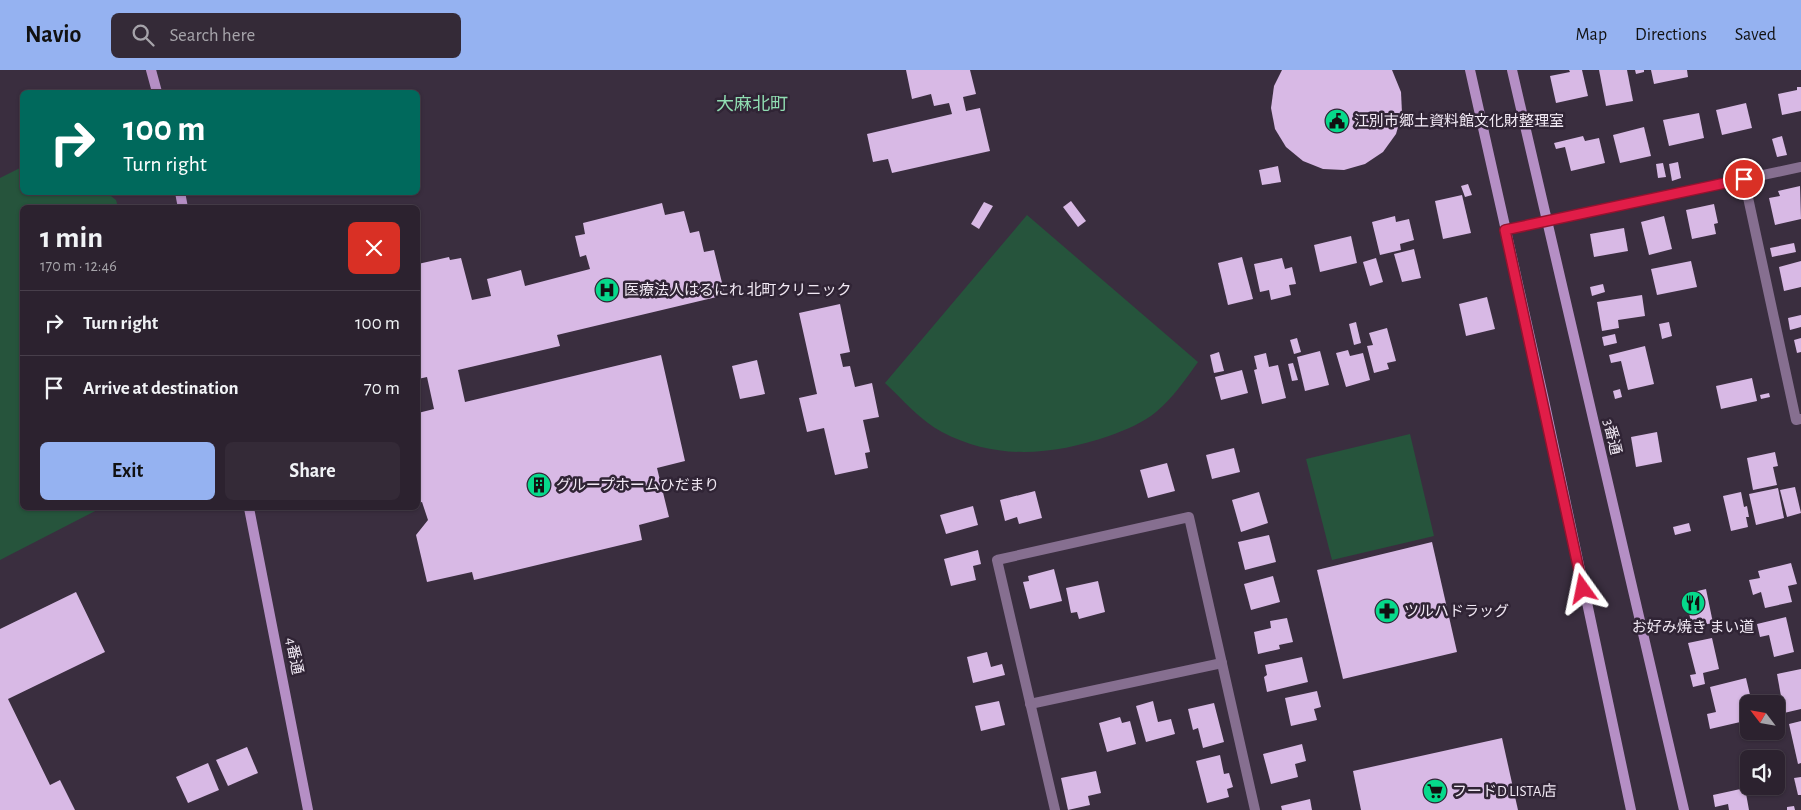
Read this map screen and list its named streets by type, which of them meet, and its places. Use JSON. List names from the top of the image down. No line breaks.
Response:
{"streets":{"street":["3番通","4番通"]},"districts":["大麻北町"],"places":{"public building":["江別市郷土資料館文化財整理室"],"hospital":["医療法人はるにれ 北町クリニック"],"building":["グループホームひだまり"],"restaurant":["お好み焼き まい道"],"pharmacy":["ツルハドラッグ"],"supermarket":["フードD LISTA店"]},"north":"top left","page":{"header":"Navio","search":"Search here","nav":["Map","Directions","Saved"],"turn":["100 m","Turn right"],"heading":["1 min","170 m · 12:46"],"list":[{"name":"Turn right","value":"100 m"},{"name":"Arrive at destination","value":"70 m"}],"buttons":["Exit","Share"]}}
